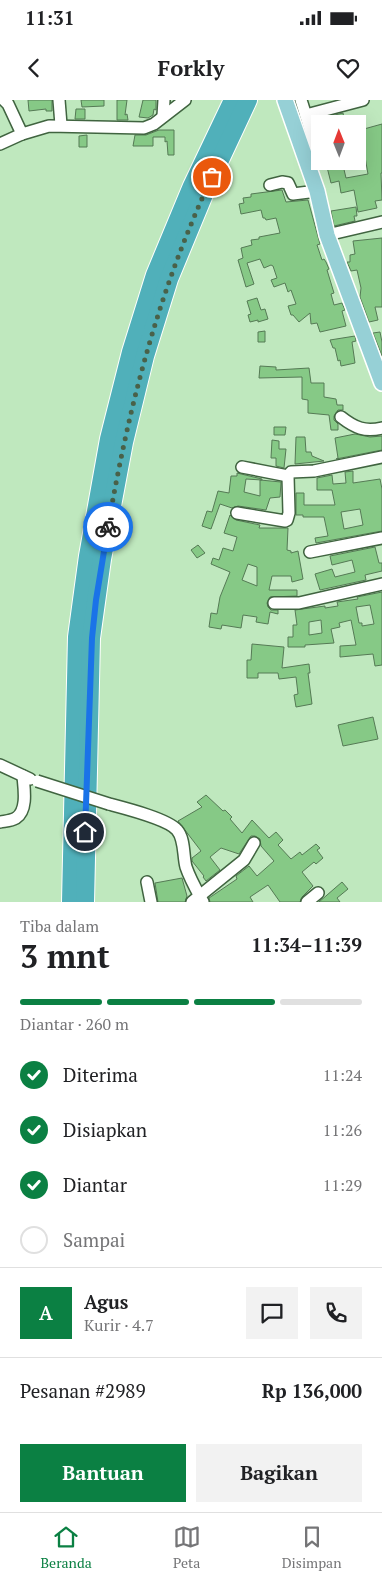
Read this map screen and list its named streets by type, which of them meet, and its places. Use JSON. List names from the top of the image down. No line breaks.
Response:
{"north":"top","page":{"status":"11:31","header":"Forkly","heading":["3 mnt","Tiba dalam","11:34–11:39"],"panel":["Agus","Kurir · 4.7","Pesanan #2989","Rp 136,000"],"bar":"Diantar · 260 m","list":[["Diterima","11:24"],["Disiapkan","11:26"],["Diantar","11:29"],"Sampai"],"round":"A","buttons":["Bantuan","Bagikan"],"tabs":["Beranda","Peta","Disimpan"]}}
